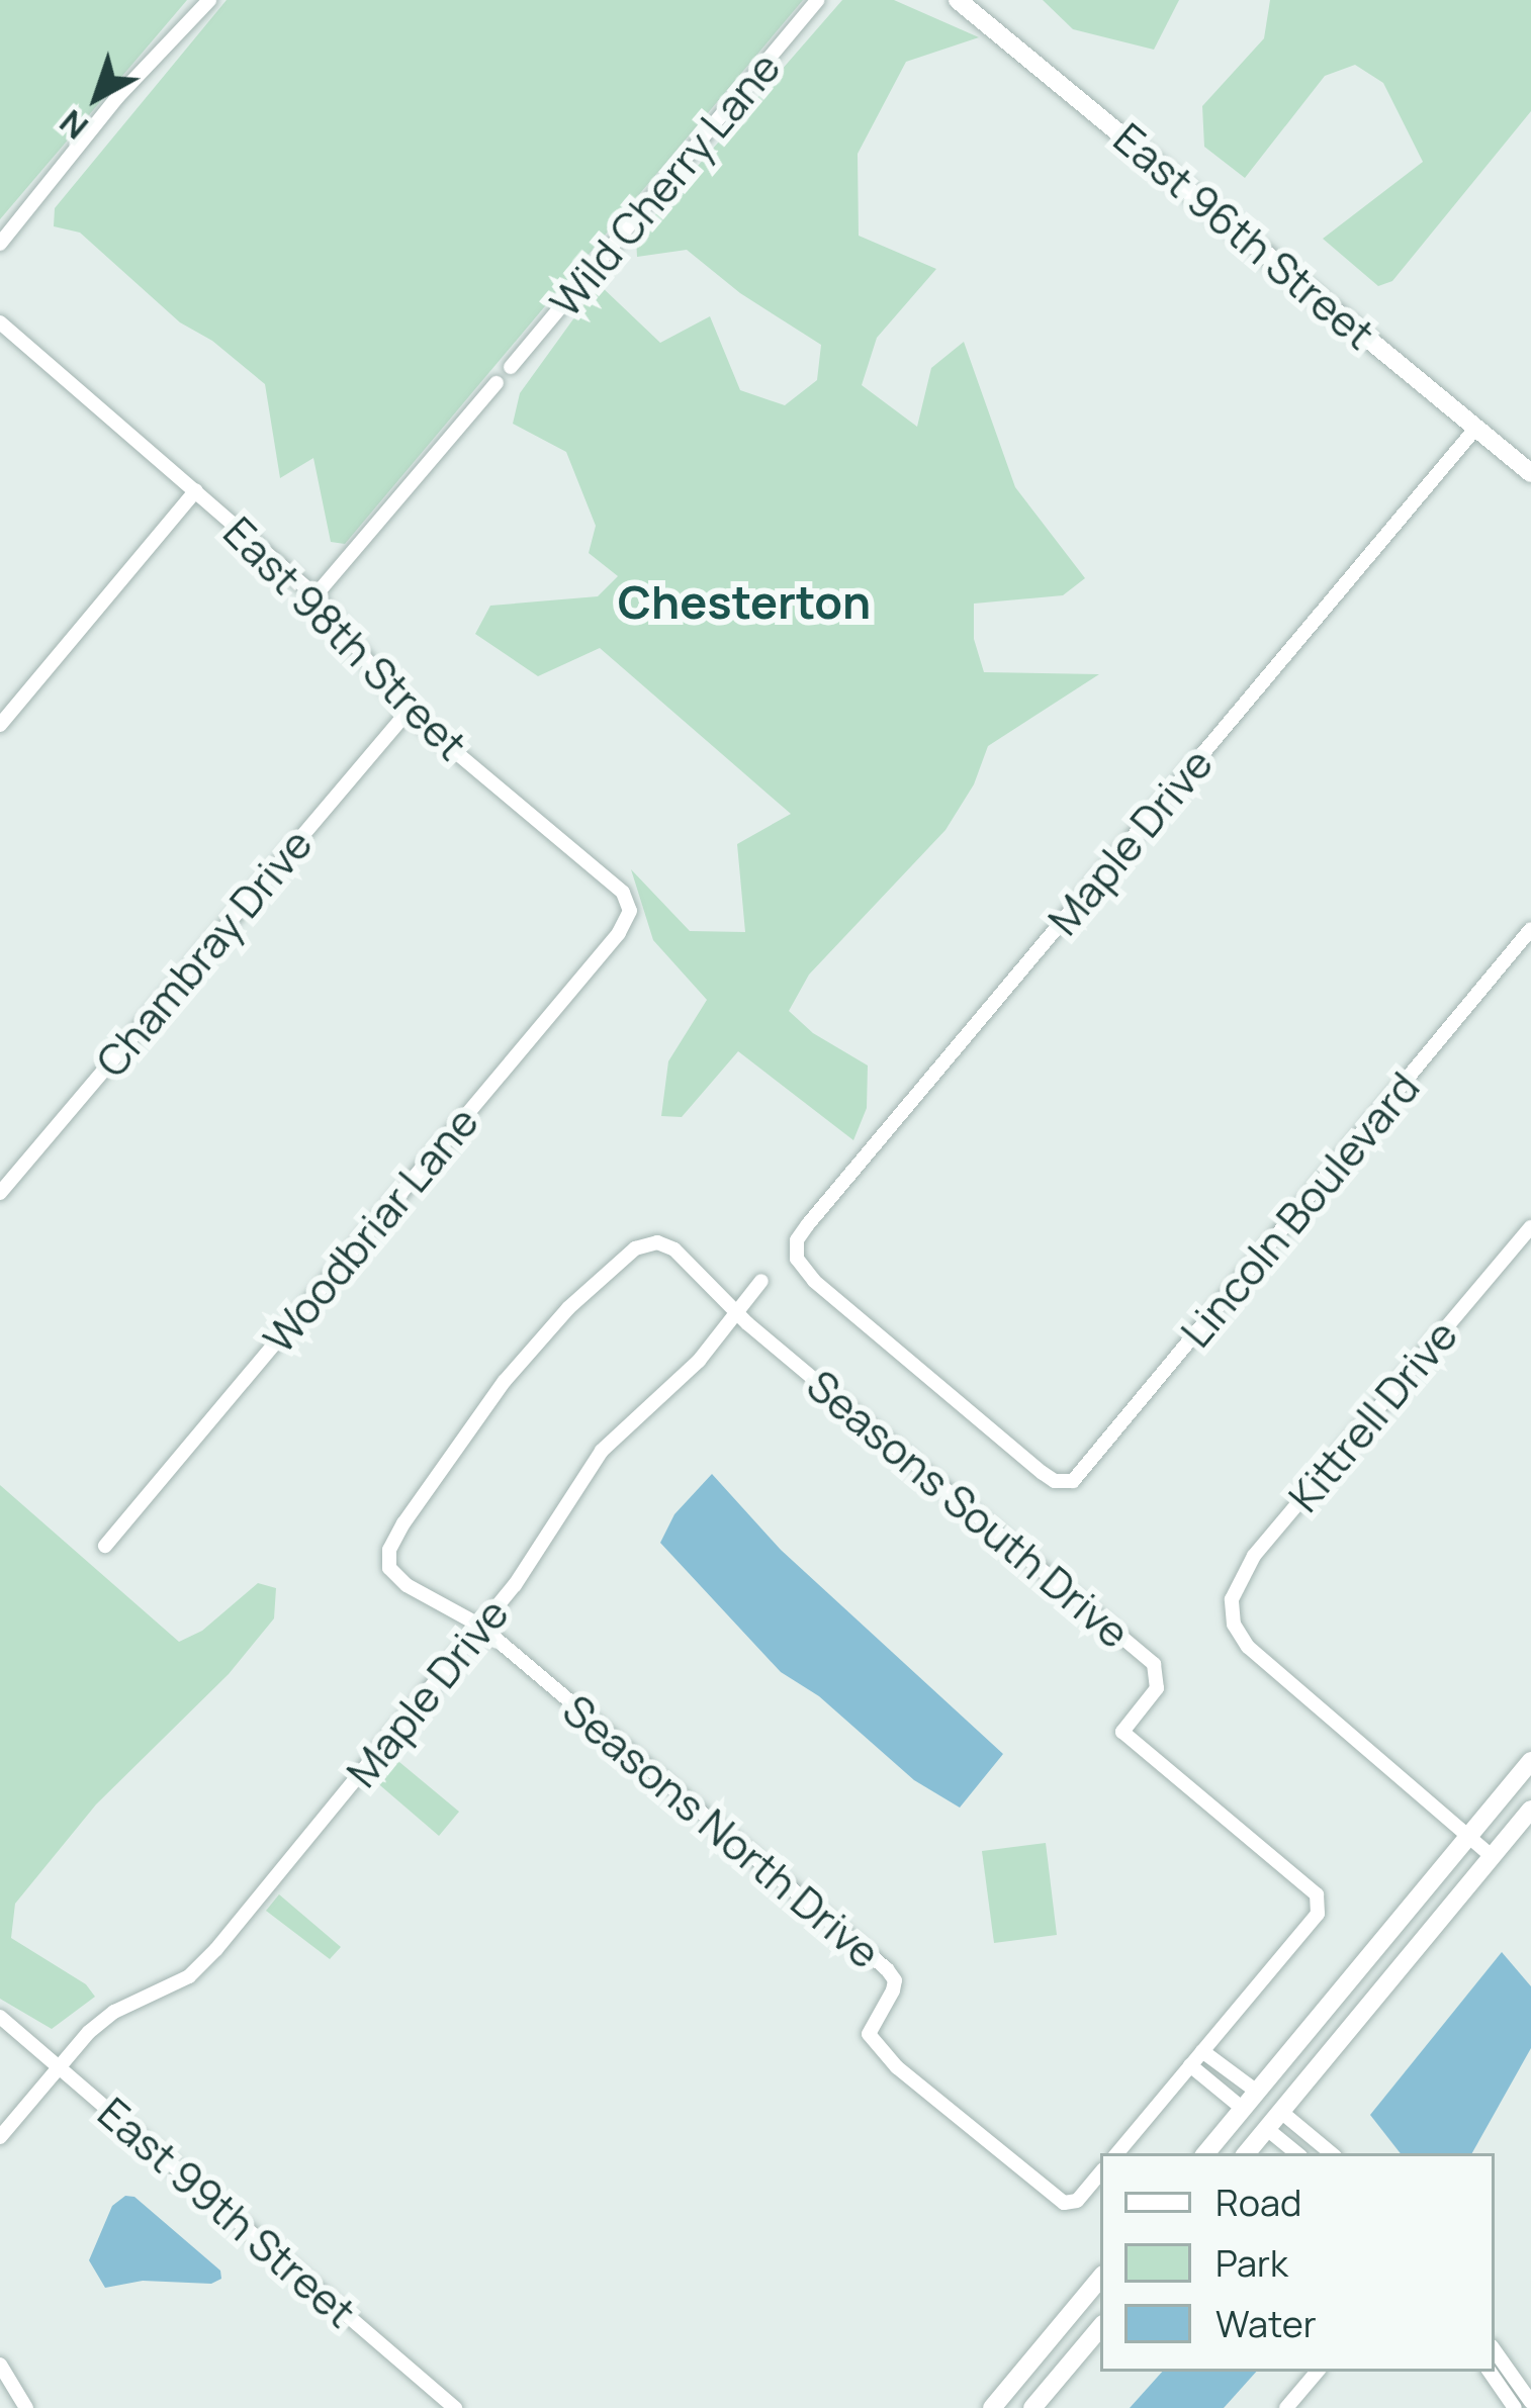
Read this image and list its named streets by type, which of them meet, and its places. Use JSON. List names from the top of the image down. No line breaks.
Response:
{"streets":{"main road":["East 96th Street"],"street":["Wild Cherry Lane","East 98th Street","Maple Drive","Chambray Drive","Lincoln Boulevard","Woodbriar Lane","Kittrell Drive","Seasons South Drive","Seasons North Drive","East 99th Street"]},"crossings":[["East 96th Street","Maple Drive"],["East 98th Street","Chambray Drive"],["East 98th Street","Woodbriar Lane"],["Maple Drive","Lincoln Boulevard"],["Maple Drive","Seasons South Drive"],["Maple Drive","Seasons North Drive"],["Maple Drive","East 99th Street"]],"districts":["Chesterton"],"legend":["Road","Park","Water"],"north":"bottom left"}
